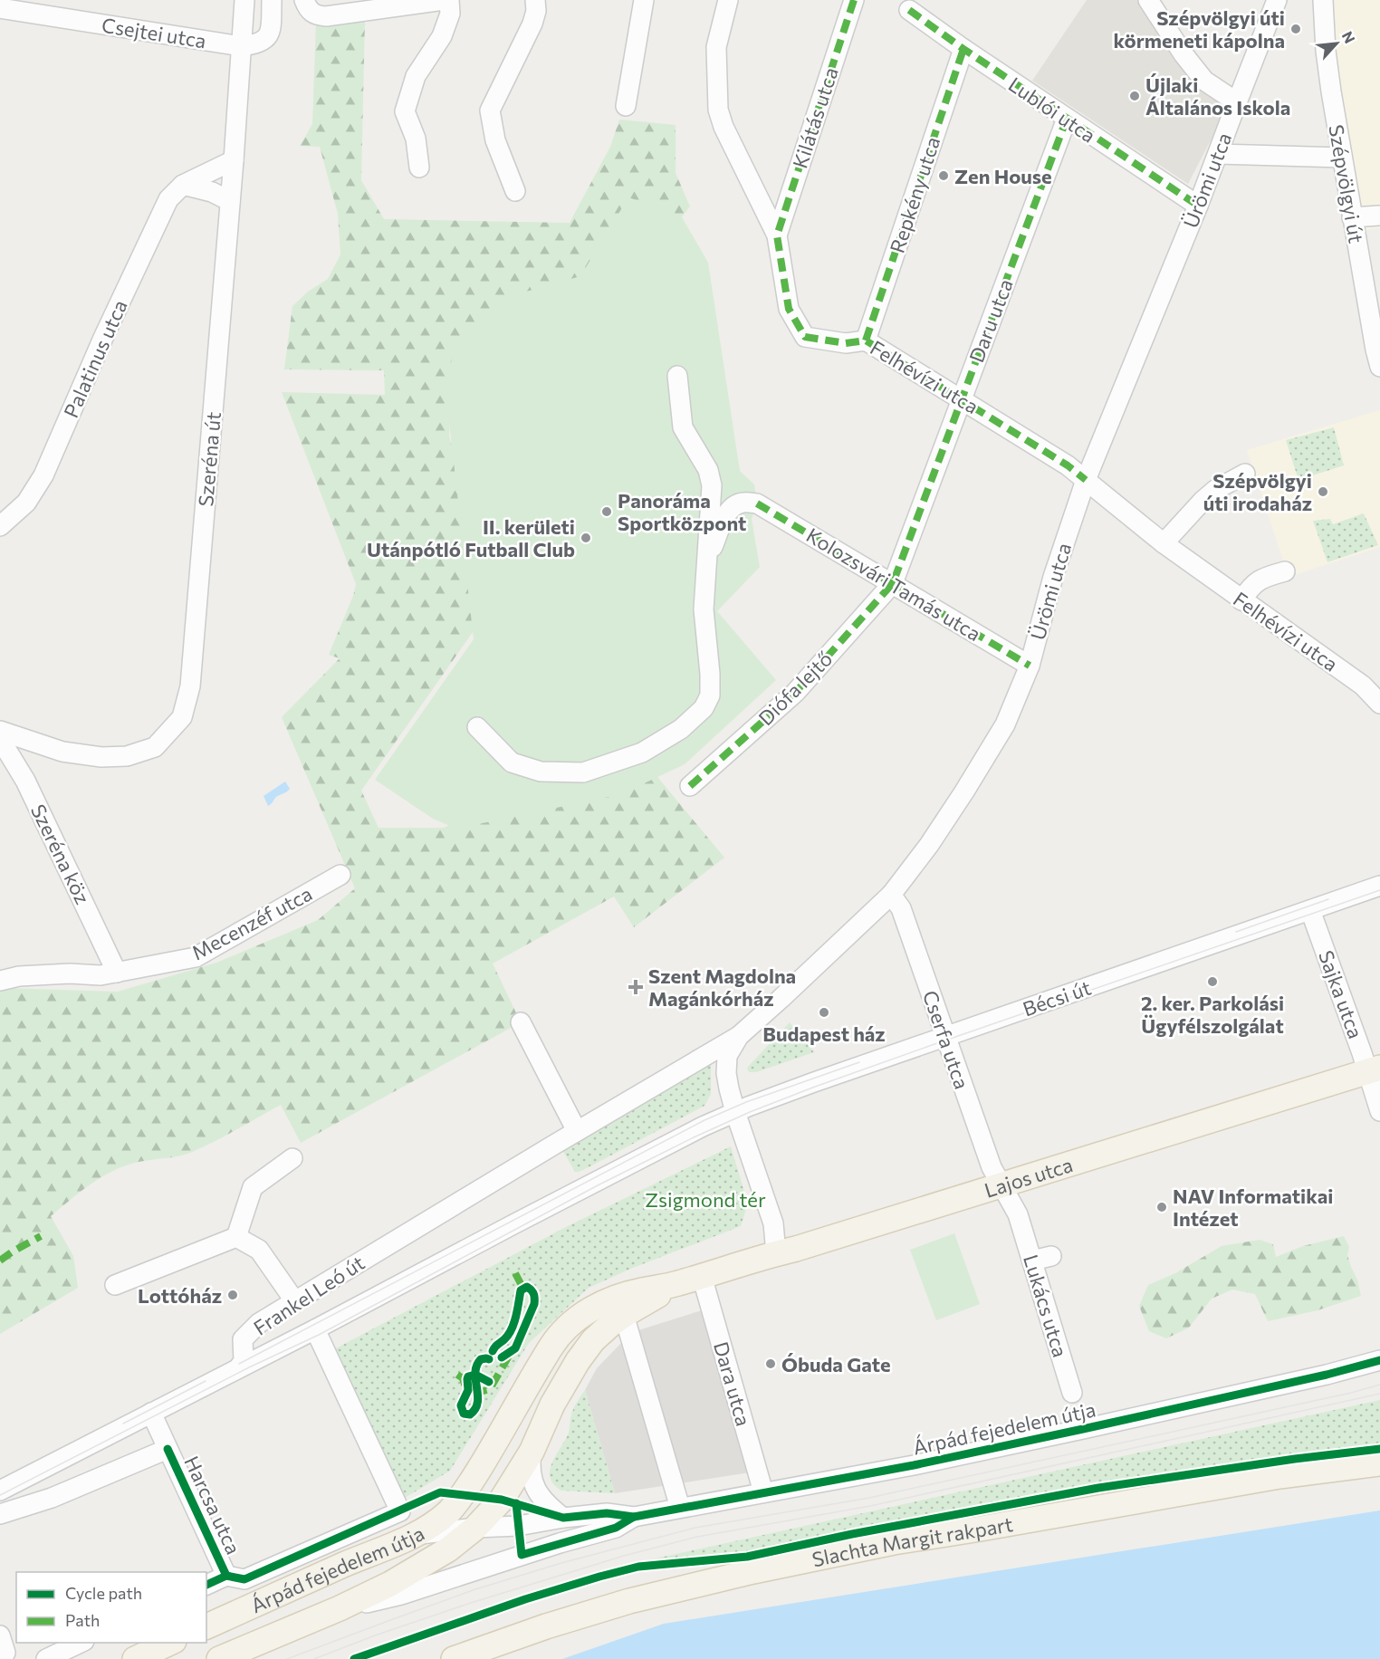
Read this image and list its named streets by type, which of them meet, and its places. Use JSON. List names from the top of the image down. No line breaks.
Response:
{"streets":{"main road":["Lajos utca","Árpád fejedelem útja","Slachta Margit rakpart"],"street":["Csejtei utca","Lublói utca","Kilátás utca","Ürömi utca","Szépvölgyi út","Repkény utca","Daru utca","Palatinus utca","Felhévízi utca","Szeréna út","Kolozsvári Tamás utca","Diófa lejtő","Szeréna köz","Mecenzéf utca","Sajka utca","Bécsi út","Cserfa utca","Frankel Leó út","Lukács utca","Dara utca","Harcsa utca"]},"crossings":[["Csejtei utca","Szeréna út"],["Lublói utca","Ürömi utca"],["Lublói utca","Repkény utca"],["Lublói utca","Daru utca"],["Kilátás utca","Felhévízi utca"],["Ürömi utca","Felhévízi utca"],["Ürömi utca","Kolozsvári Tamás utca"],["Ürömi utca","Bécsi út"],["Ürömi utca","Cserfa utca"],["Repkény utca","Felhévízi utca"],["Daru utca","Felhévízi utca"],["Daru utca","Kolozsvári Tamás utca"],["Daru utca","Diófa lejtő"],["Palatinus utca","Szeréna út"],["Kolozsvári Tamás utca","Diófa lejtő"],["Szeréna köz","Mecenzéf utca"],["Sajka utca","Bécsi út"],["Sajka utca","Lajos utca"],["Bécsi út","Cserfa utca"],["Cserfa utca","Lajos utca"],["Cserfa utca","Lukács utca"],["Lajos utca","Lukács utca"],["Lajos utca","Dara utca"],["Dara utca","Árpád fejedelem útja"]],"parks":["Zsigmond tér"],"places":{"other":["Szépvölgyi úti körmeneti kápolna","Újlaki Általános Iskola","Zen House","Szépvölgyi úti irodaház","Panoráma Sportközpont","II. kerületi Utánpótló Futball Club","2. ker. Parkolási Ügyfélszolgálat","Budapest ház","NAV Informatikai Intézet","Lottóház","Óbuda Gate"],"health":["Szent Magdolna Magánkórház"]},"legend":["Cycle path","Path"],"north":"top right"}
